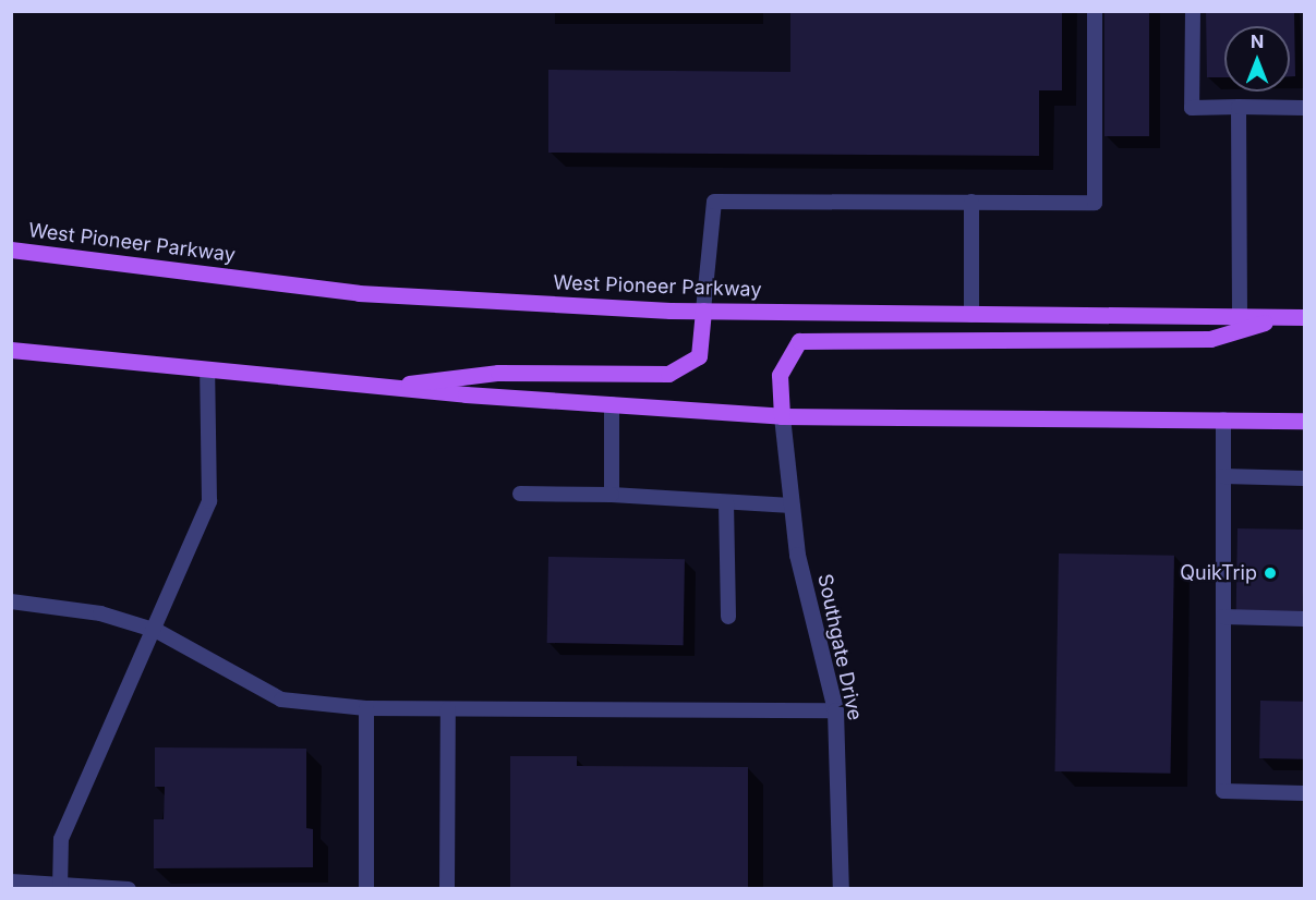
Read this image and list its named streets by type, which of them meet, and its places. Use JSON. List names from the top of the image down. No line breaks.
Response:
{"streets":{"main road":["West Pioneer Parkway"],"street":["Southgate Drive"]},"places":["QuikTrip"],"north":"top"}
